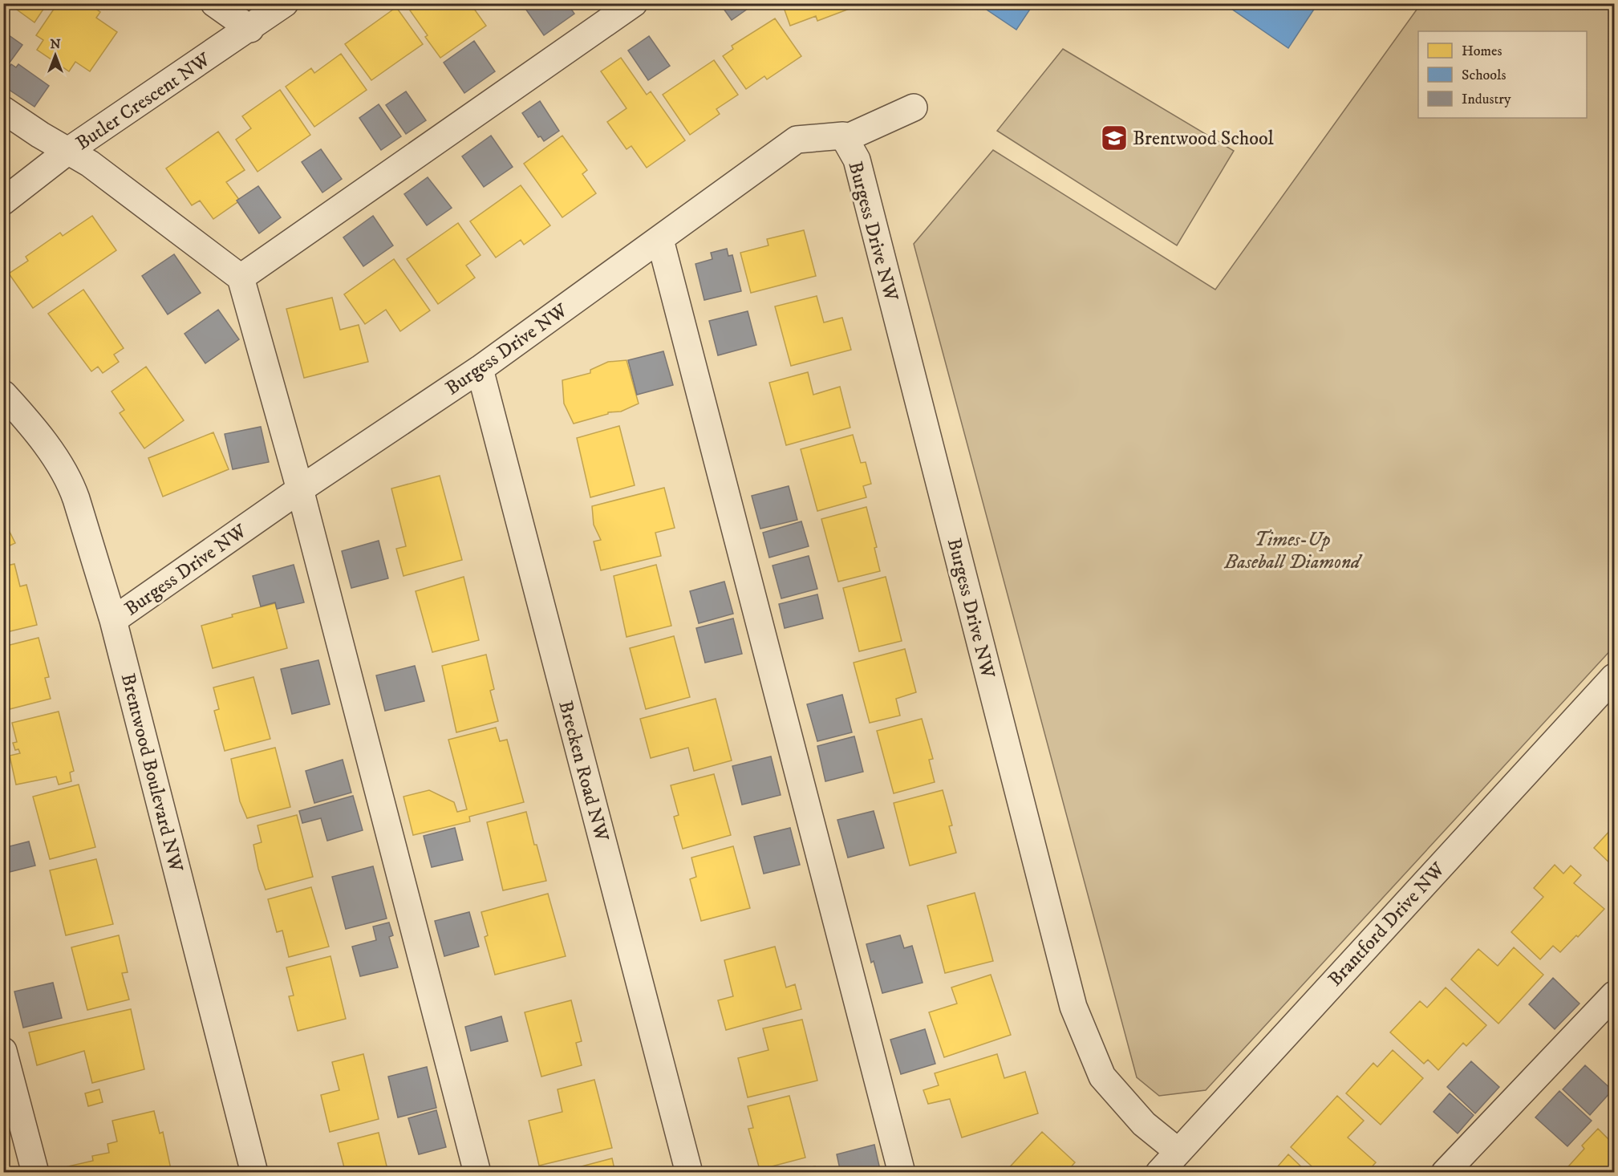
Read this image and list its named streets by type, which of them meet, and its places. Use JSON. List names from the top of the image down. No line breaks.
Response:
{"streets":{"street":["Butler Crescent NW","Burgess Drive NW","Brecken Road NW","Brentwood Boulevard NW","Brantford Drive NW"]},"crossings":[["Burgess Drive NW","Brecken Road NW"],["Burgess Drive NW","Brentwood Boulevard NW"],["Burgess Drive NW","Brantford Drive NW"]],"parks":["Times-Up Baseball Diamond"],"places":{"school or university":["Brentwood School"]},"legend":["Homes","Schools","Industry"],"north":"top"}
